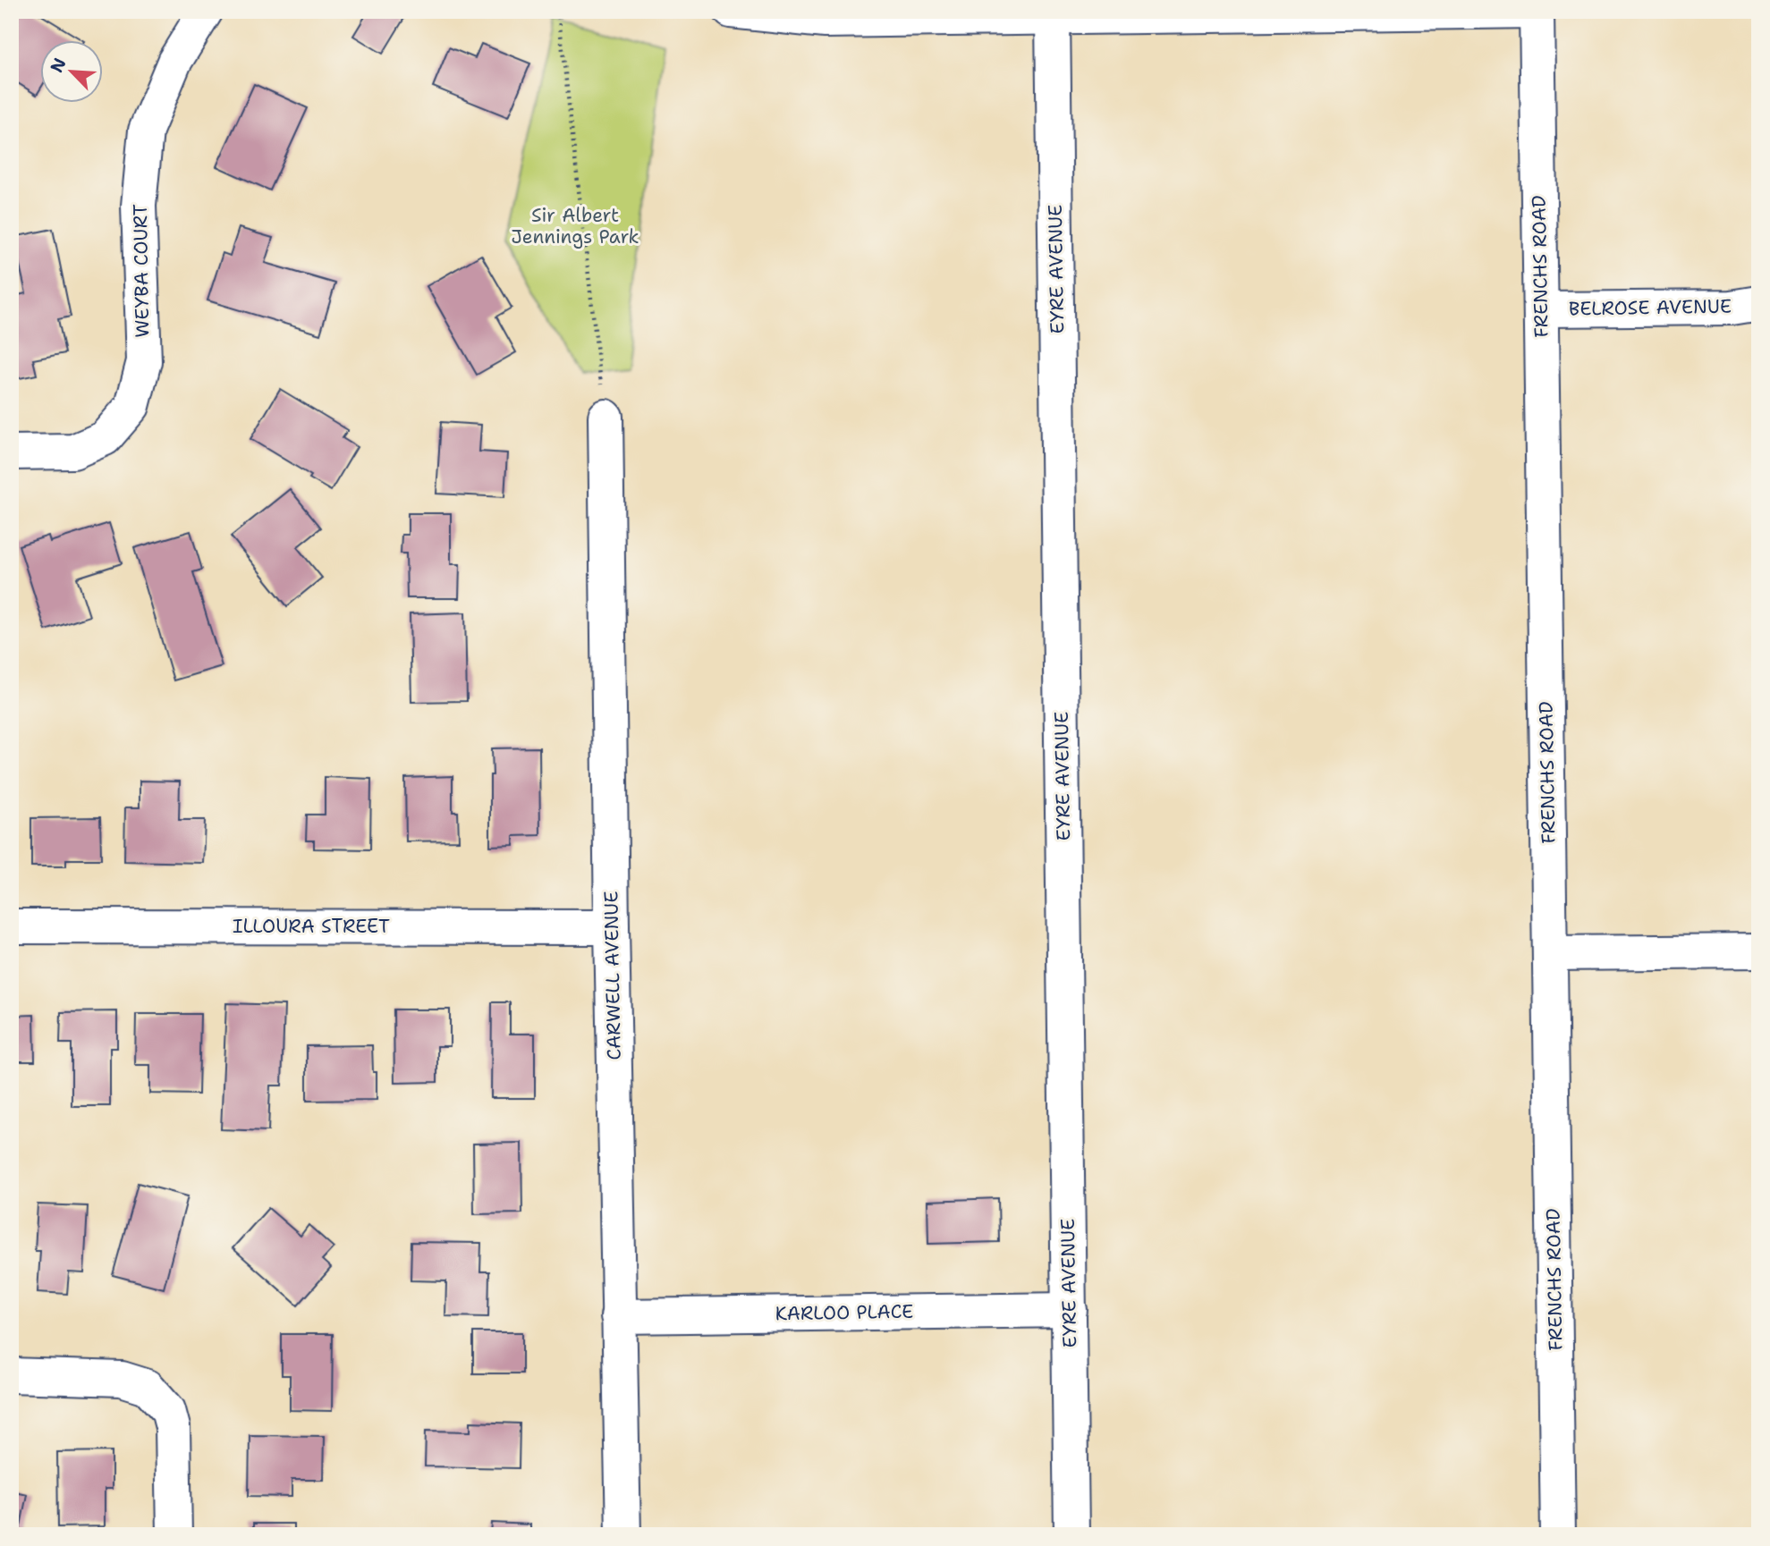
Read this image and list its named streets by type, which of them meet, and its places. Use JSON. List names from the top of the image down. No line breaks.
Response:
{"streets":{"street":["FRENCHS ROAD","EYRE AVENUE","WEYBA COURT","BELROSE AVENUE","ILLOURA STREET","CARWELL AVENUE","KARLOO PLACE"]},"crossings":[["FRENCHS ROAD","BELROSE AVENUE"],["EYRE AVENUE","KARLOO PLACE"],["ILLOURA STREET","CARWELL AVENUE"],["CARWELL AVENUE","KARLOO PLACE"]],"parks":["Sir Albert Jennings Park"],"north":"top left"}
